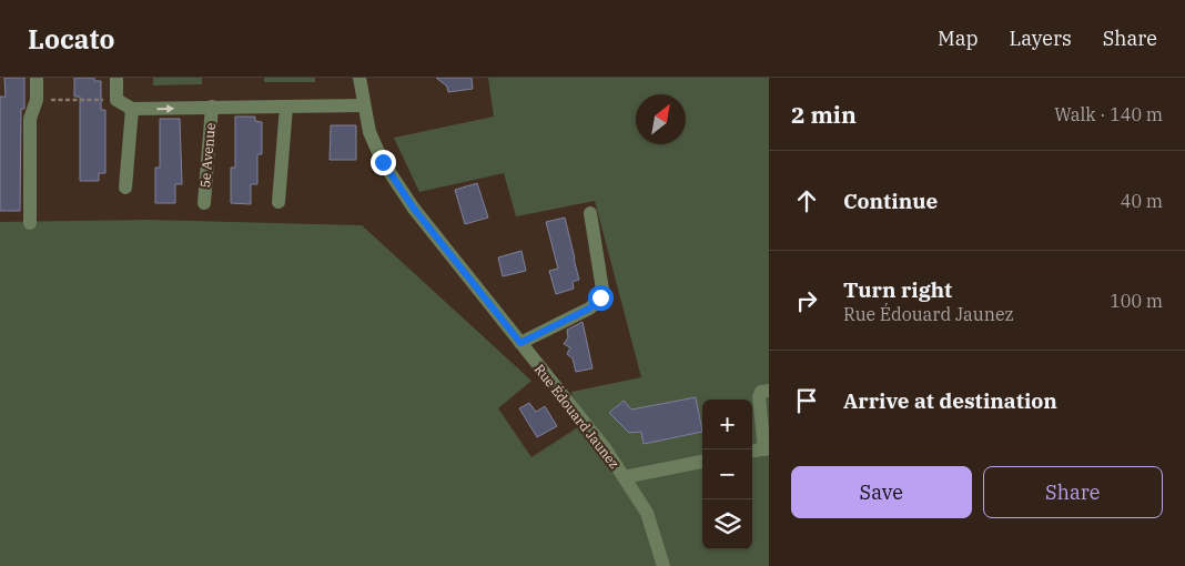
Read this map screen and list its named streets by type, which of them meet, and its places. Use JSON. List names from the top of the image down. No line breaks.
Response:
{"streets":{"street":["5e Avenue","Rue Édouard Jaunez"]},"crossings":[["5e Avenue","Rue Édouard Jaunez"]],"north":"top right","page":{"header":"Locato","nav":["Map","Layers","Share"],"heading":["2 min","Walk · 140 m"],"list":[["Continue","40 m"],["Turn right","Rue Édouard Jaunez","100 m"],"Arrive at destination"],"map_buttons":["+","−"],"buttons":["Save","Share"]}}
